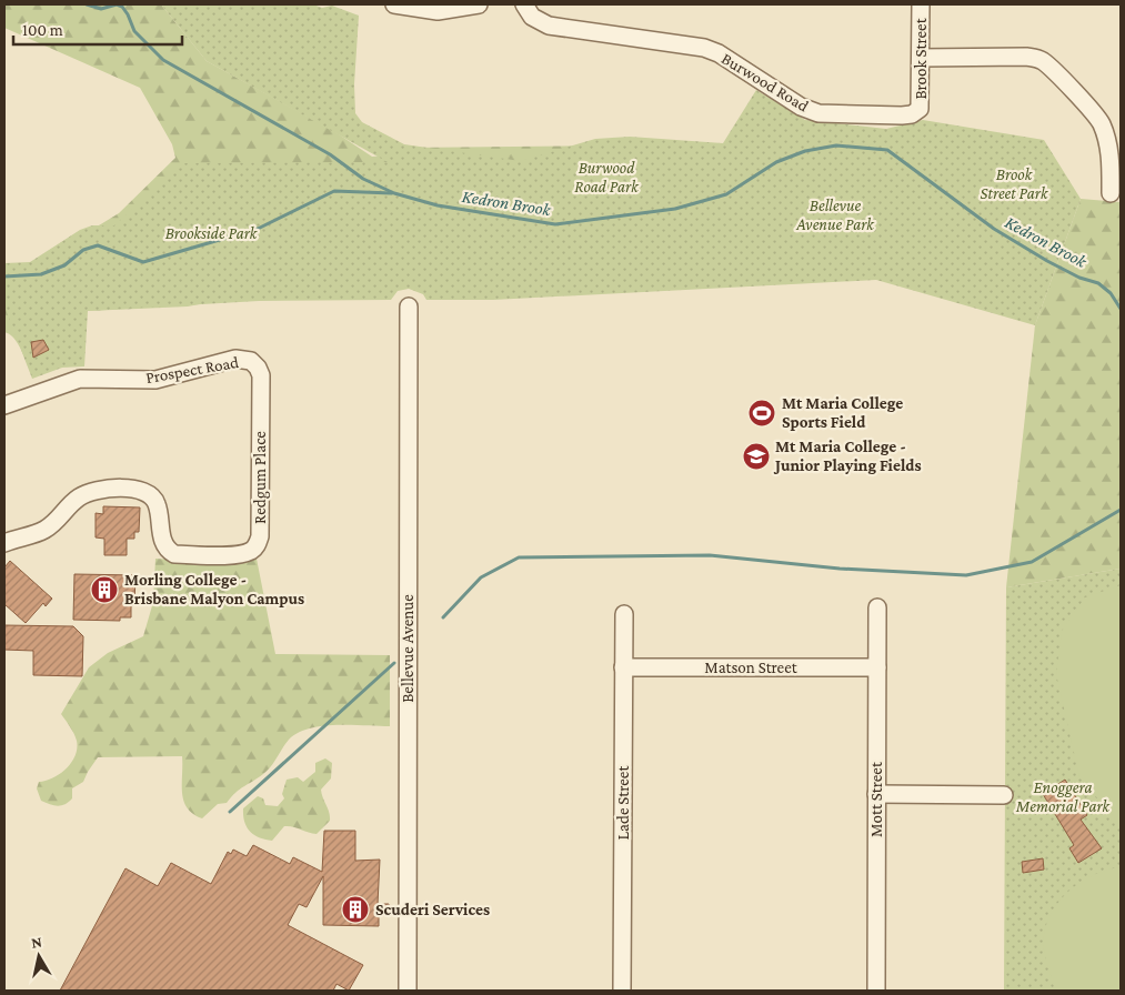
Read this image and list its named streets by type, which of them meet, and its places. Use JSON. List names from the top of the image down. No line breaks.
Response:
{"streets":{"street":["Brook Street","Burwood Road","Prospect Road","Redgum Place","Bellevue Avenue","Matson Street","Mott Street","Lade Street"]},"crossings":[["Brook Street","Burwood Road"],["Prospect Road","Redgum Place"],["Matson Street","Mott Street"],["Matson Street","Lade Street"]],"water":["Kedron Brook"],"parks":["Burwood Road Park","Brook Street Park","Bellevue Avenue Park","Brookside Park","Enoggera Memorial Park"],"places":{"sports":["Mt Maria College Sports Field"],"school or university":["Mt Maria College - Junior Playing Fields"],"building":["Morling College - Brisbane Malyon Campus","Scuderi Services"]},"scale_bar":"100 m","north":"top"}
